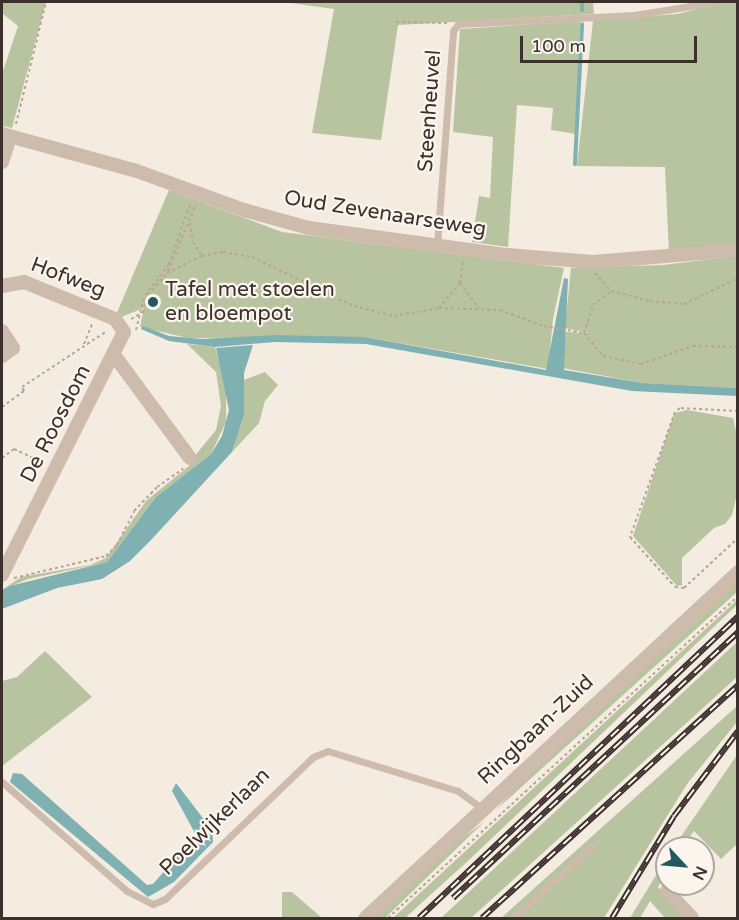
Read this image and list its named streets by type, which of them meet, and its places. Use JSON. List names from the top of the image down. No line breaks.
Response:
{"streets":{"street":["Oud Zevenaarseweg","Hofweg","De Roosdom","Ringbaan-Zuid"],"lane":["Steenheuvel","Poelwijkerlaan"]},"crossings":[["Steenheuvel","Oud Zevenaarseweg"],["Hofweg","De Roosdom"],["Ringbaan-Zuid","Poelwijkerlaan"]],"places":["Tafel met stoelen en bloempot"],"scale_bar":"100 m","north":"bottom right"}
